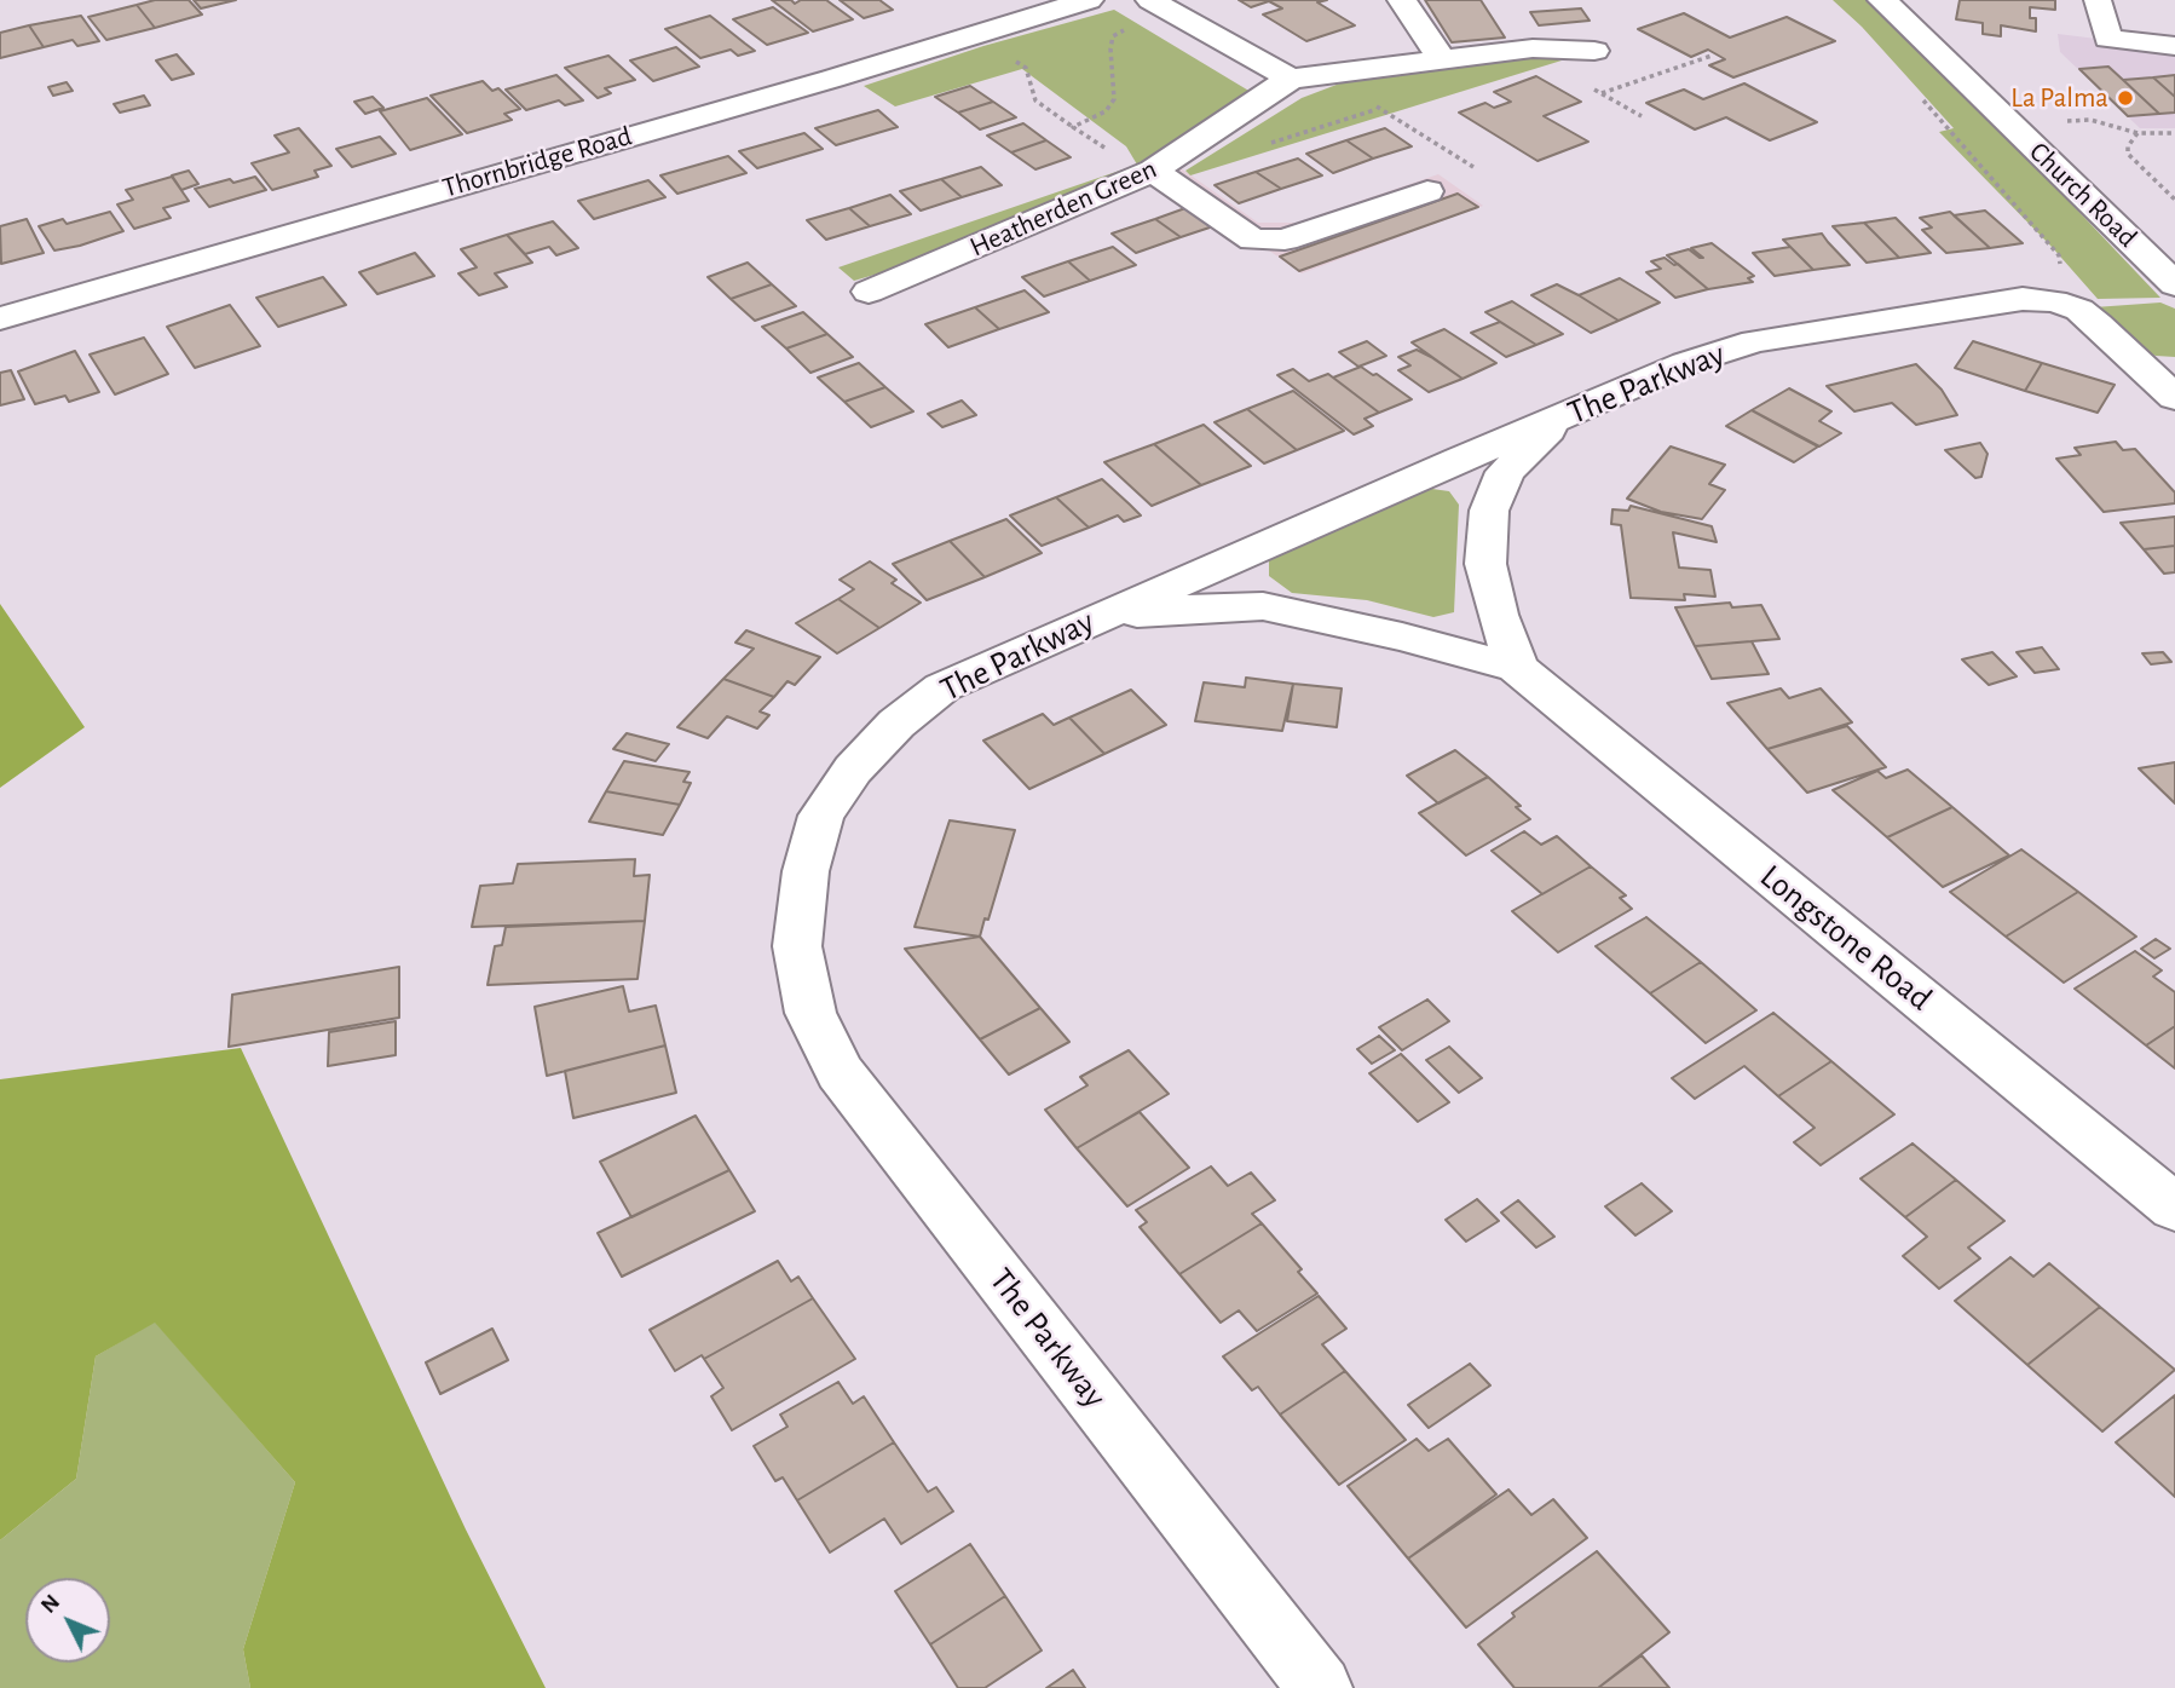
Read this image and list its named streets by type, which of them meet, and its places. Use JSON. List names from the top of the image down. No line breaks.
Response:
{"streets":{"street":["Thornbridge Road","Church Road","Heatherden Green","The Parkway","Longstone Road"]},"places":["La Palma"],"north":"top left"}
